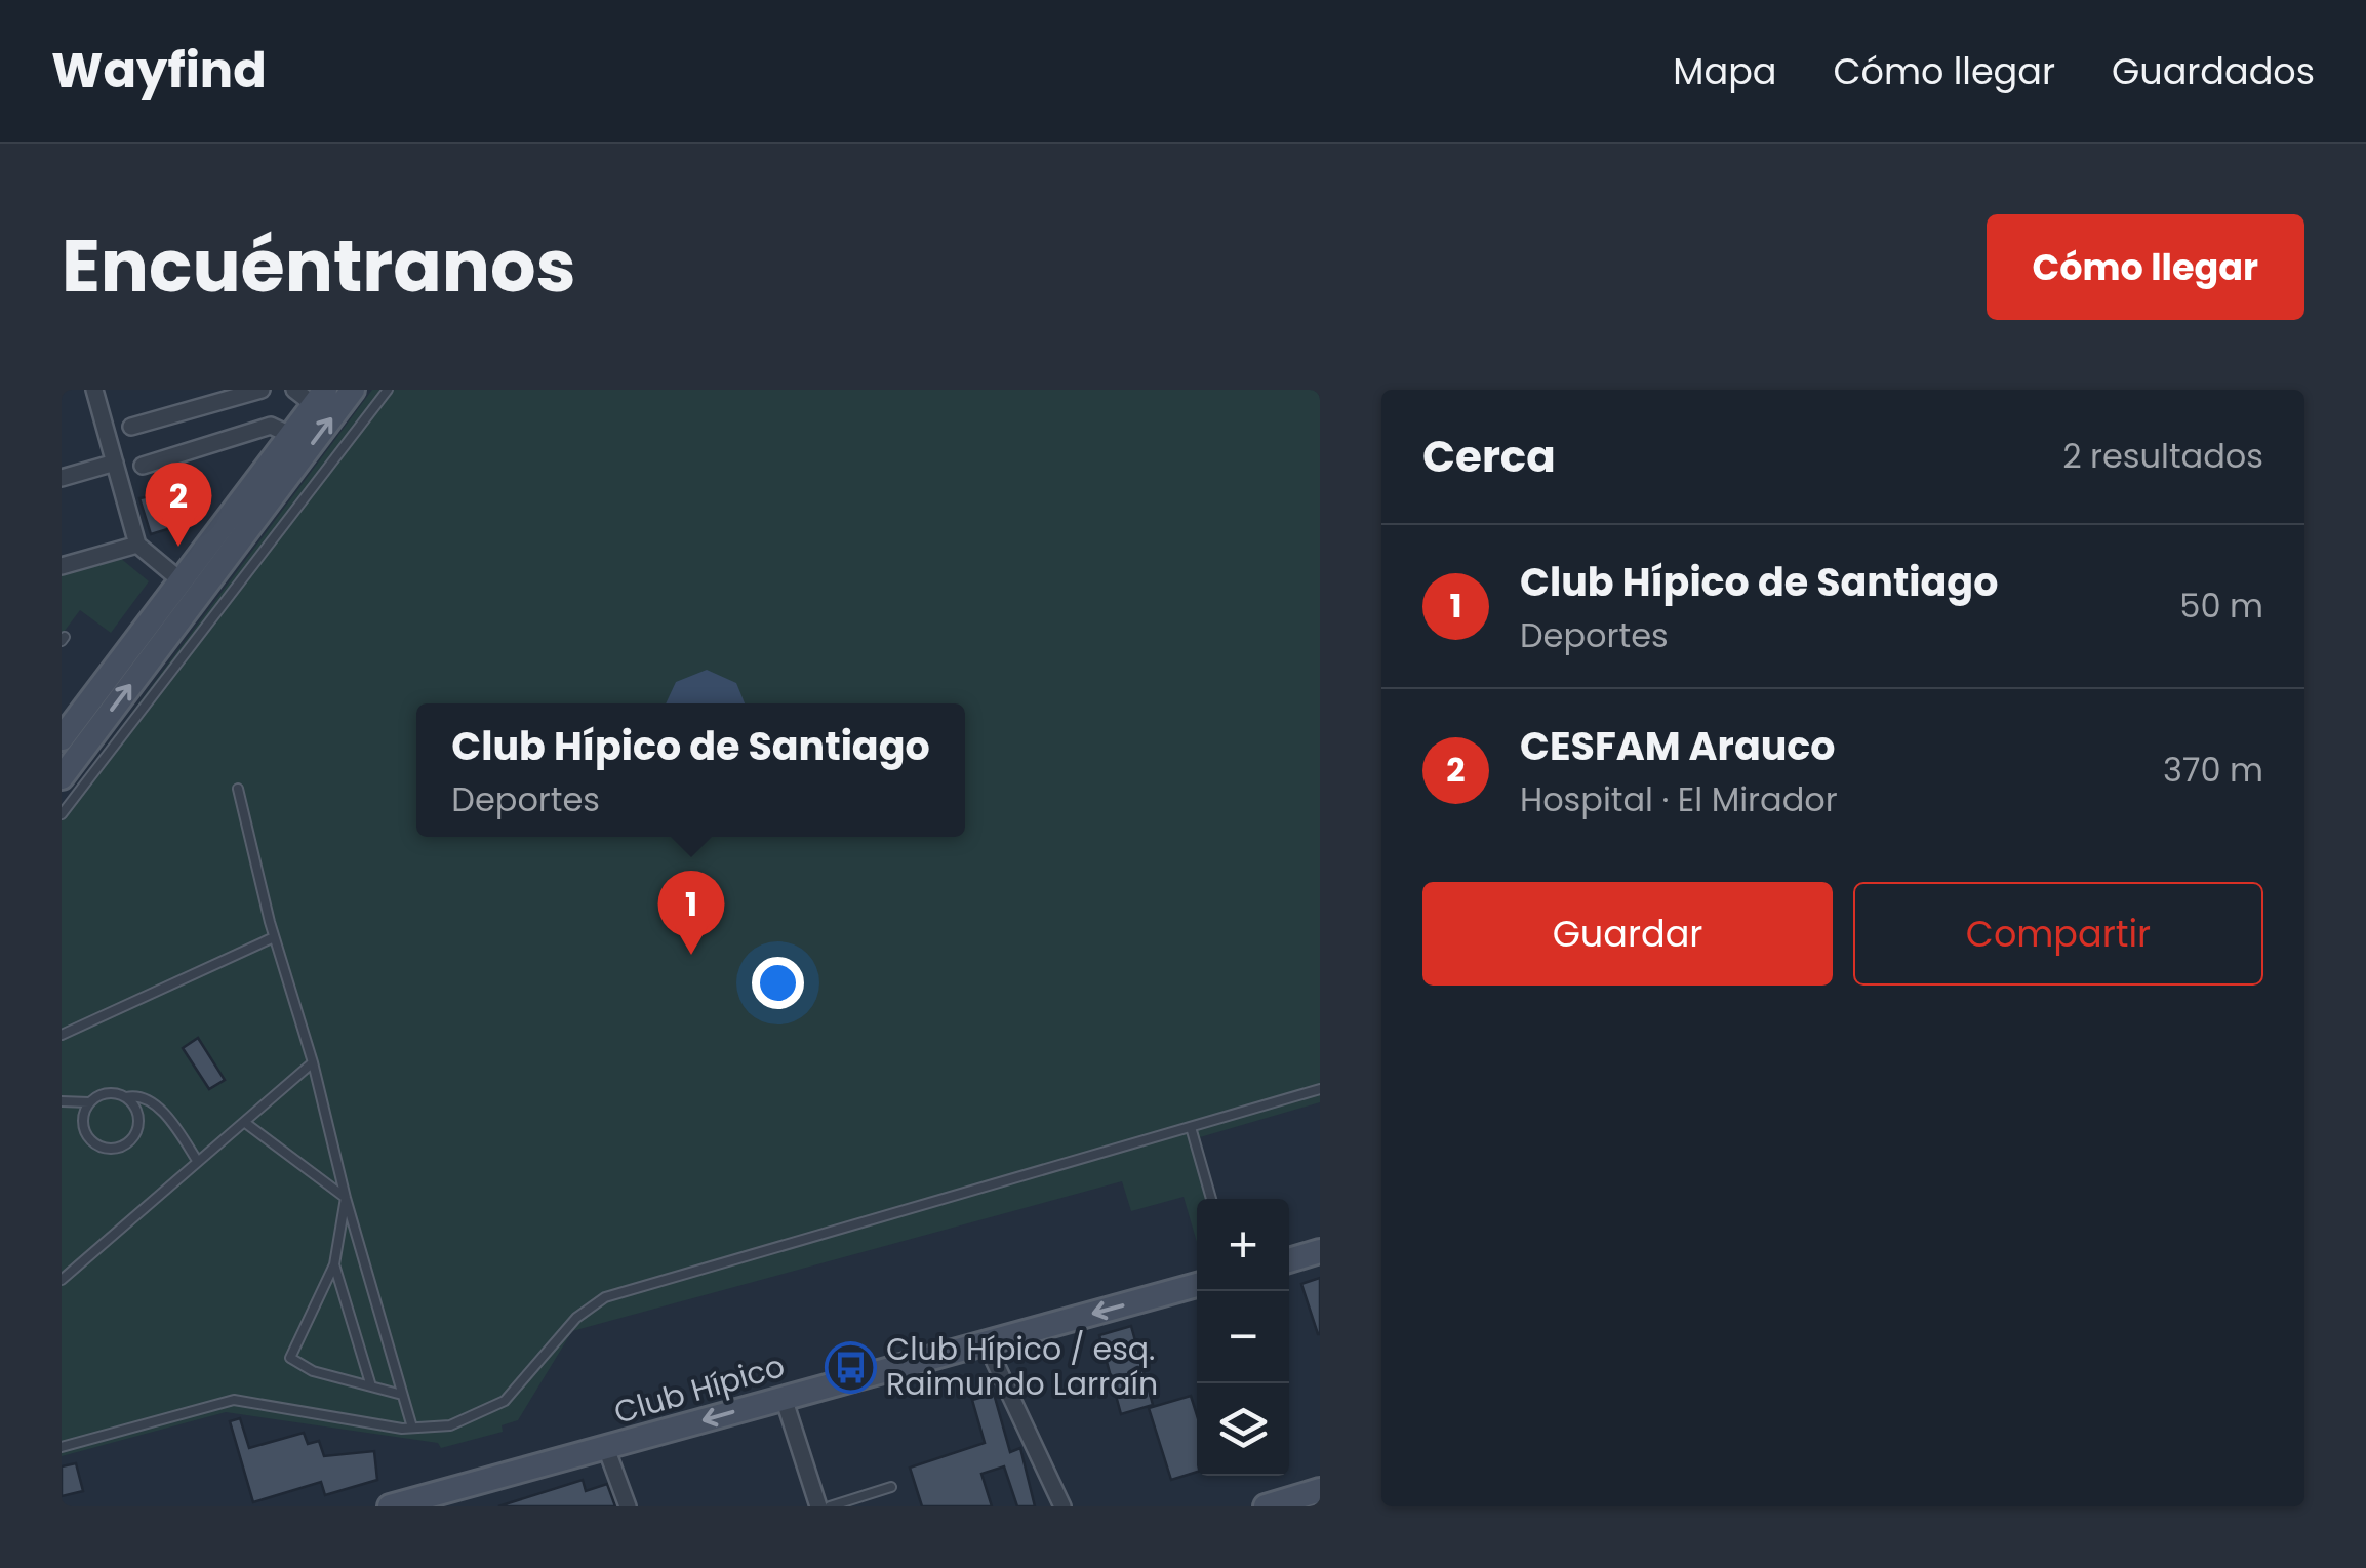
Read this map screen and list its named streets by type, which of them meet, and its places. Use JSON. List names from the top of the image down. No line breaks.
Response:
{"streets":{"main road":["Club Hípico"]},"one_way":["Club Hípico"],"places":{"bus stop":["Club Hípico / esq. Raimundo Larraín"]},"page":{"header":"Wayfind","nav":["Mapa","Cómo llegar","Guardados"],"title":"Encuéntranos","buttons":["Cómo llegar",["Guardar","Compartir"]],"heading":["Cerca","2 resultados"],"pins":["2","1"],"list":[{"mark":"1","name":"Club Hípico de Santiago","note":"Deportes","value":"50 m"},{"mark":"2","name":"CESFAM Arauco","note":"Hospital · El Mirador","value":"370 m"}],"popup":["Club Hípico de Santiago","Deportes"],"map_buttons":["+","−"]}}
